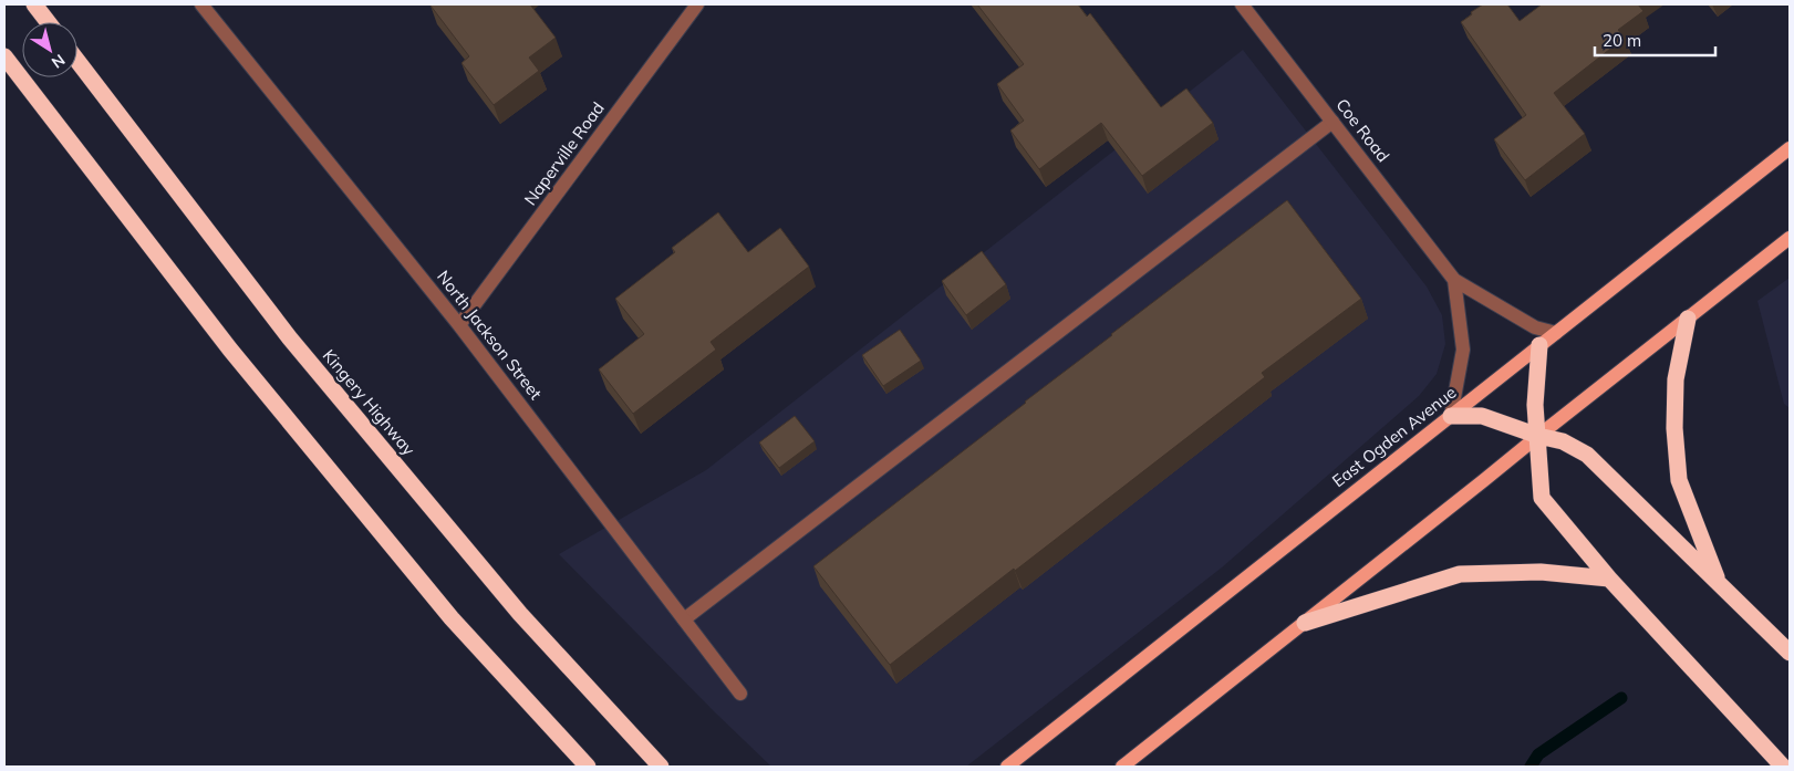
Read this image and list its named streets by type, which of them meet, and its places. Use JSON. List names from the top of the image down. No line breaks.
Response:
{"streets":{"highway":["Kingery Highway"],"main road":["East Ogden Avenue"],"street":["Coe Road","Naperville Road","North Jackson Street"]},"crossings":[["Coe Road","East Ogden Avenue"],["Naperville Road","North Jackson Street"]],"scale_bar":"20 m","north":"bottom right"}
